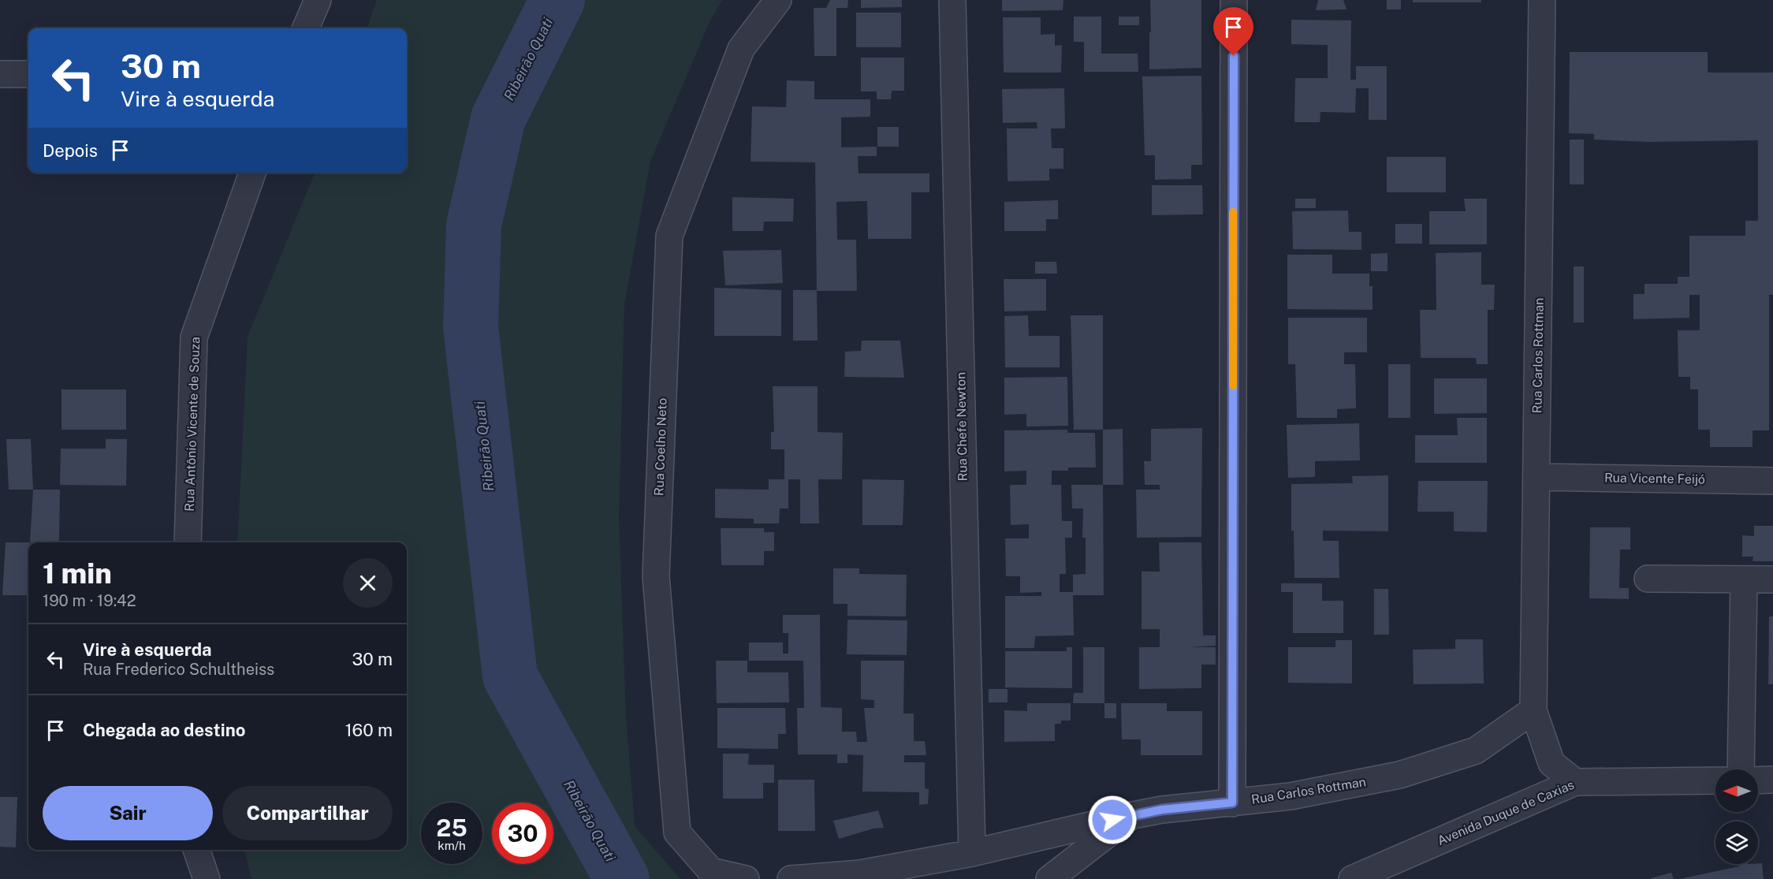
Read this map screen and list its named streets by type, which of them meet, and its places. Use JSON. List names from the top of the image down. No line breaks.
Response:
{"streets":{"street":["Rua Carlos Rottman","Rua Antônio Vicente de Souza","Rua Chefe Newton","Rua Coelho Neto","Rua Vicente Feijó","Avenida Duque de Caxias"]},"crossings":[["Rua Carlos Rottman","Rua Chefe Newton"],["Rua Carlos Rottman","Rua Vicente Feijó"],["Rua Carlos Rottman","Avenida Duque de Caxias"]],"water":["Ribeirão Quati"],"north":"left","page":{"turn":["30 m","Vire à esquerda"],"then":"Depois","heading":["1 min","190 m · 19:42"],"list":[{"name":"Vire à esquerda","note":"Rua Frederico Schultheiss","value":"30 m"},{"name":"Chegada ao destino","value":"160 m"}],"buttons":["Sair","Compartilhar"],"speed":"25 km/h","limit":"30"}}
